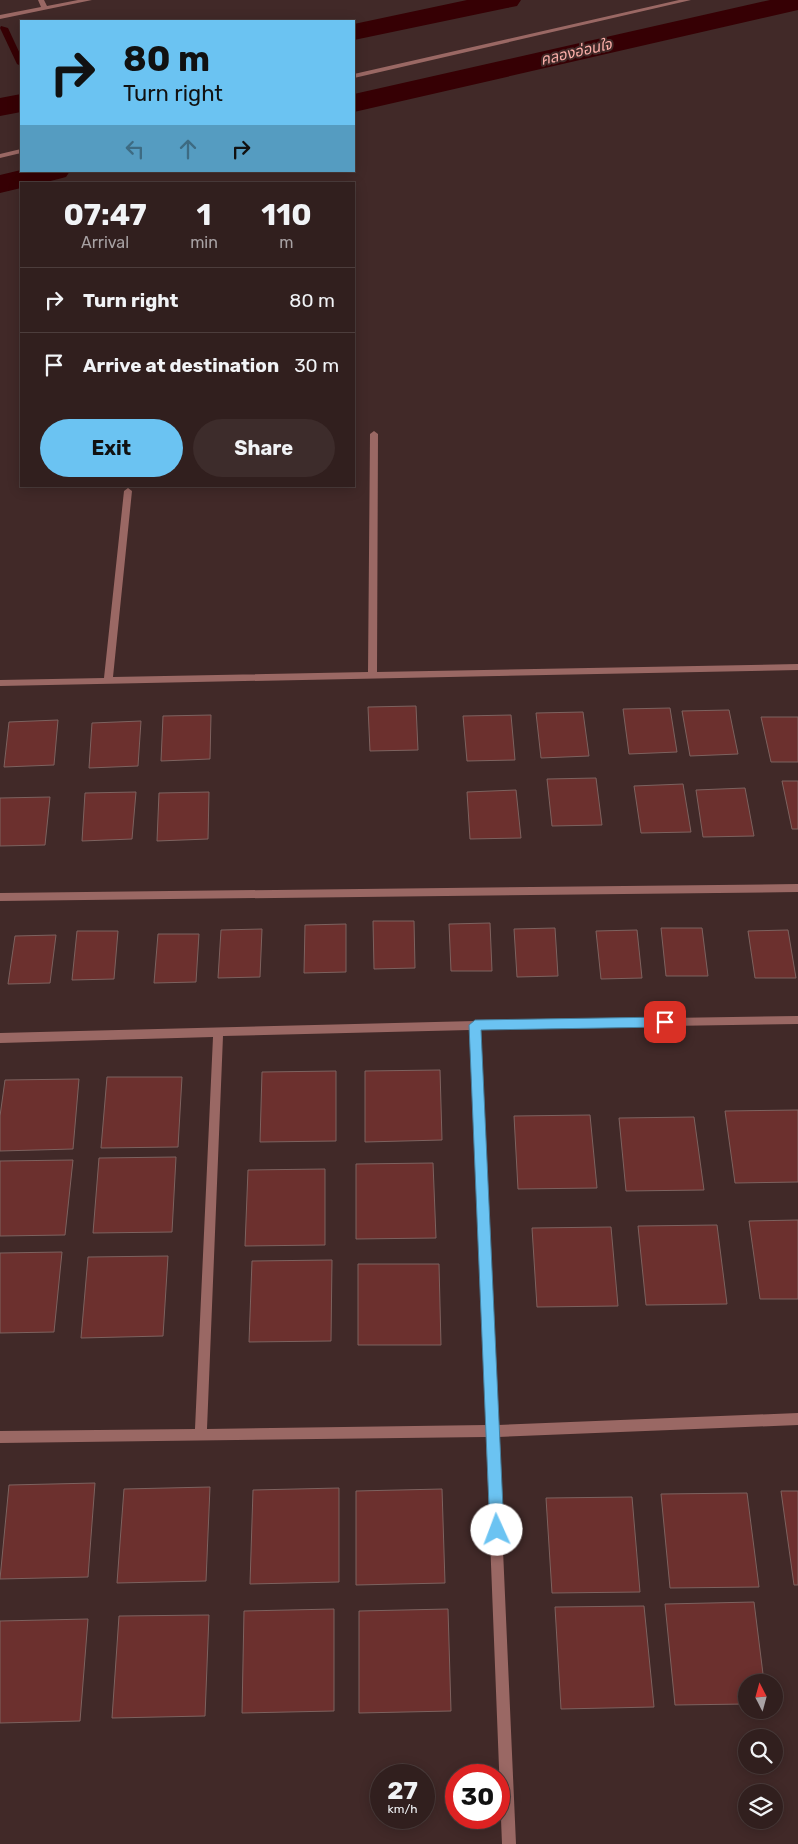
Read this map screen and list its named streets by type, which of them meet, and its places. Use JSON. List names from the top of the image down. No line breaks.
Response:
{"water":["คลองอ่อนใจ"],"north":"top","page":{"turn":["80 m","Turn right"],"eta":["07:47","Arrival","1","min","110","m"],"list":[{"name":"Turn right","value":"80 m"},{"name":"Arrive at destination","value":"30 m"}],"buttons":["Exit","Share"],"speed":"27 km/h","limit":"30"}}
